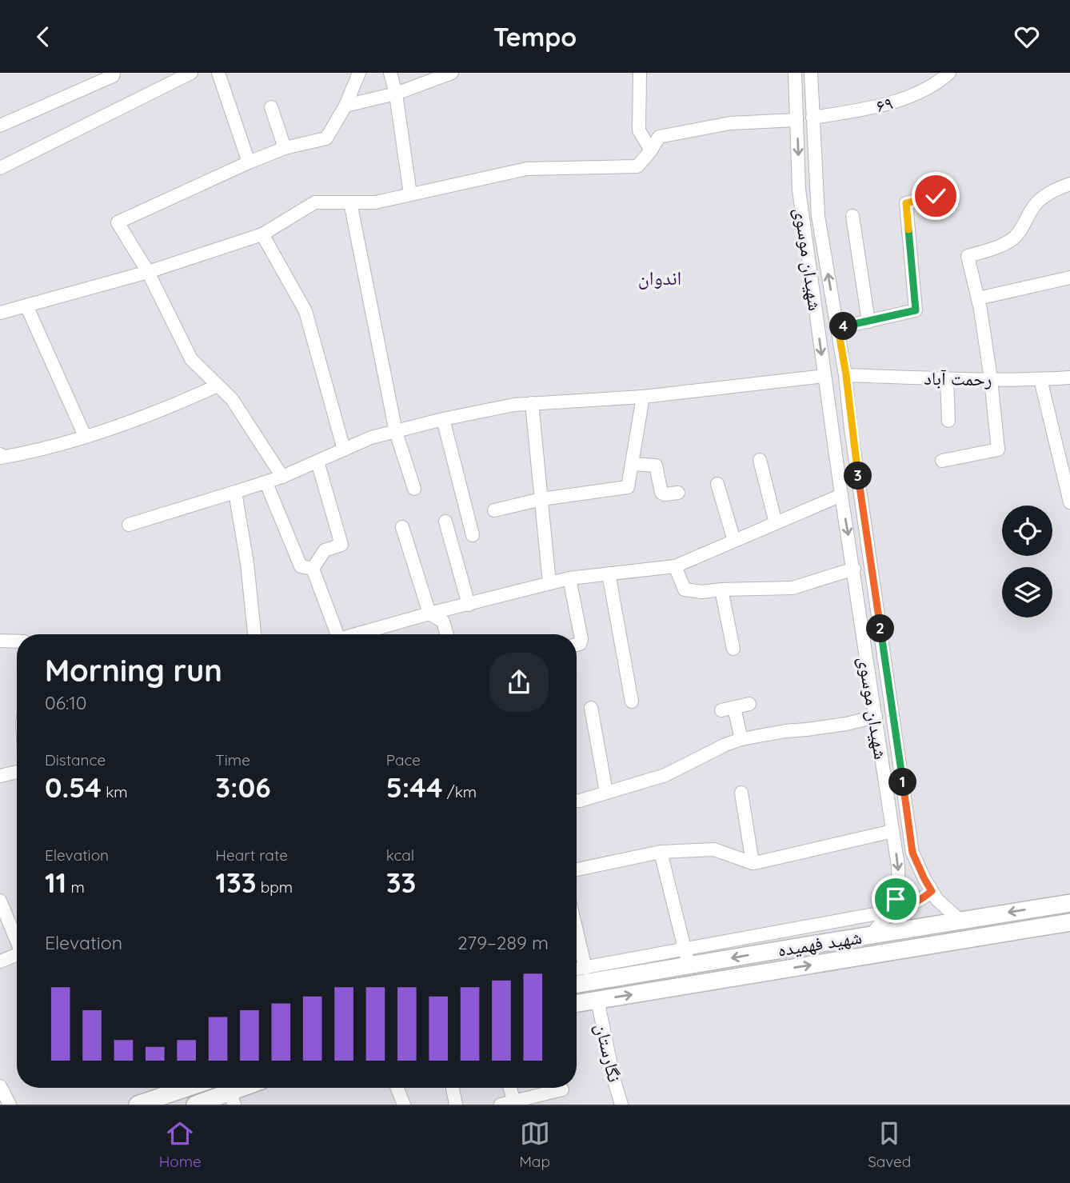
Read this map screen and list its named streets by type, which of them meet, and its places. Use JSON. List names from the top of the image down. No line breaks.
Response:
{"streets":{"main road":["شهید فهمیده"],"street":["۶۹","شهیدان موسوی","رحمت آباد","نگارستان"]},"crossings":[["۶۹","شهیدان موسوی"],["شهیدان موسوی","رحمت آباد"],["شهیدان موسوی","شهید فهمیده"],["شهید فهمیده","نگارستان"]],"districts":["اندوان"],"page":{"header":"Tempo","pins":["4","3","2","1"],"heading":["Morning run","06:10"],"stats":[["Distance","0.54 km"],["Time","3:06"],["Pace","5:44 /km"],["Elevation","11 m"],["Heart rate","133 bpm"],["kcal","33"]],"chart":["Elevation","279–289 m"],"tabs":["Home","Map","Saved"]}}
